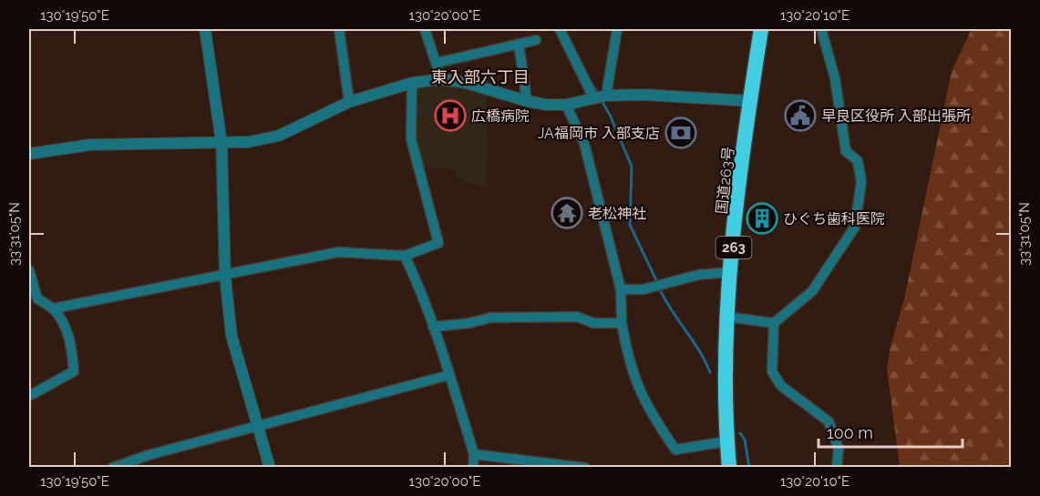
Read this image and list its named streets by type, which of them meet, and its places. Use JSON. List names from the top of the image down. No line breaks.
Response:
{"streets":{"highway":["国道263号","263"]},"districts":["東入部六丁目"],"places":{"hospital":["広橋病院"],"public building":["早良区役所 入部出張所"],"bank":["JA福岡市 入部支店"],"temple":["老松神社"],"building":["ひぐち歯科医院"]},"scale_bar":"100 m","coordinates":["130°19'50\"E","130°20'00\"E","130°20'10\"E","33°31'05\"N"]}
